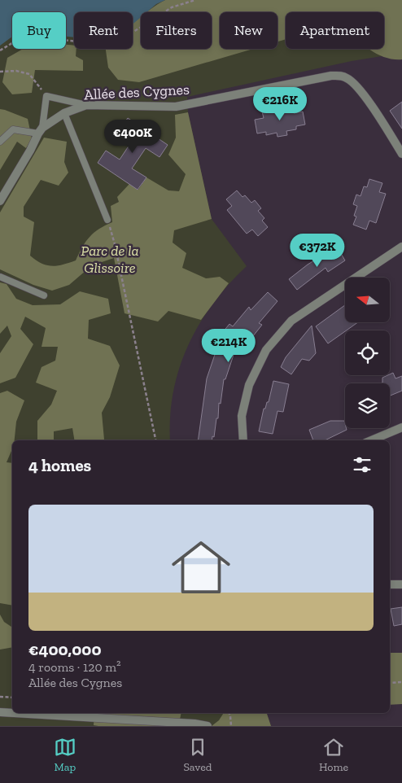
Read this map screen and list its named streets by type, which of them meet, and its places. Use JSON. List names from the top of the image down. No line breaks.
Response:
{"streets":{"street":["Allée des Cygnes"]},"parks":["Parc de la Glissoire"],"north":"left","page":{"chip":["Buy","Rent","Filters","New","Apartment"],"price":["€216K","€400K","€372K","€214K"],"heading":"4 homes","list":[{"name":"€400,000","note":"4 rooms · 120 m² · Allée des Cygnes"}],"tabs":["Map","Saved","Home"]}}
